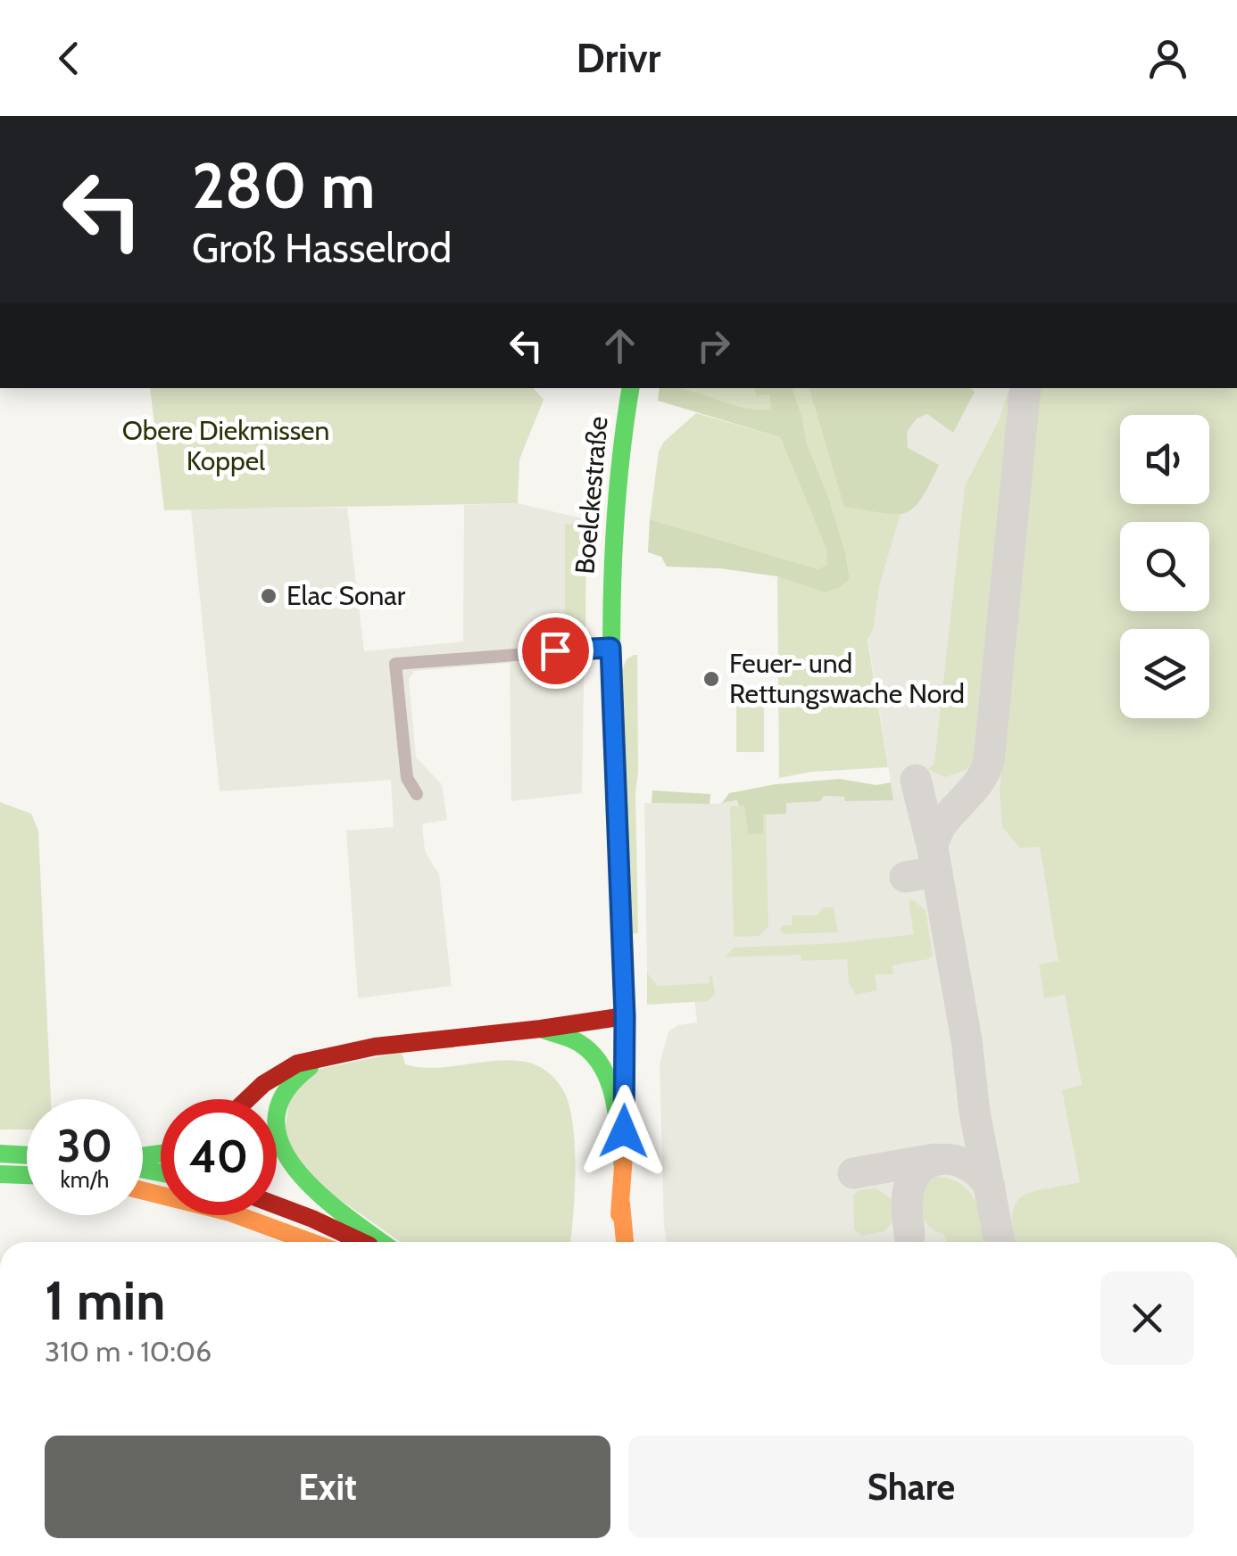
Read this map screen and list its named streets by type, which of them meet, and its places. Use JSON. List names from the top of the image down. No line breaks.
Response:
{"streets":{"main road":["Boelckestraße"]},"parks":["Obere Diekmissen Koppel"],"places":["Elac Sonar","Feuer- und Rettungswache Nord"],"page":{"header":"Drivr","turn":["280 m","Groß Hasselrod"],"speed":"30 km/h","limit":"40","heading":["1 min","310 m · 10:06"],"buttons":["Exit","Share"]}}
